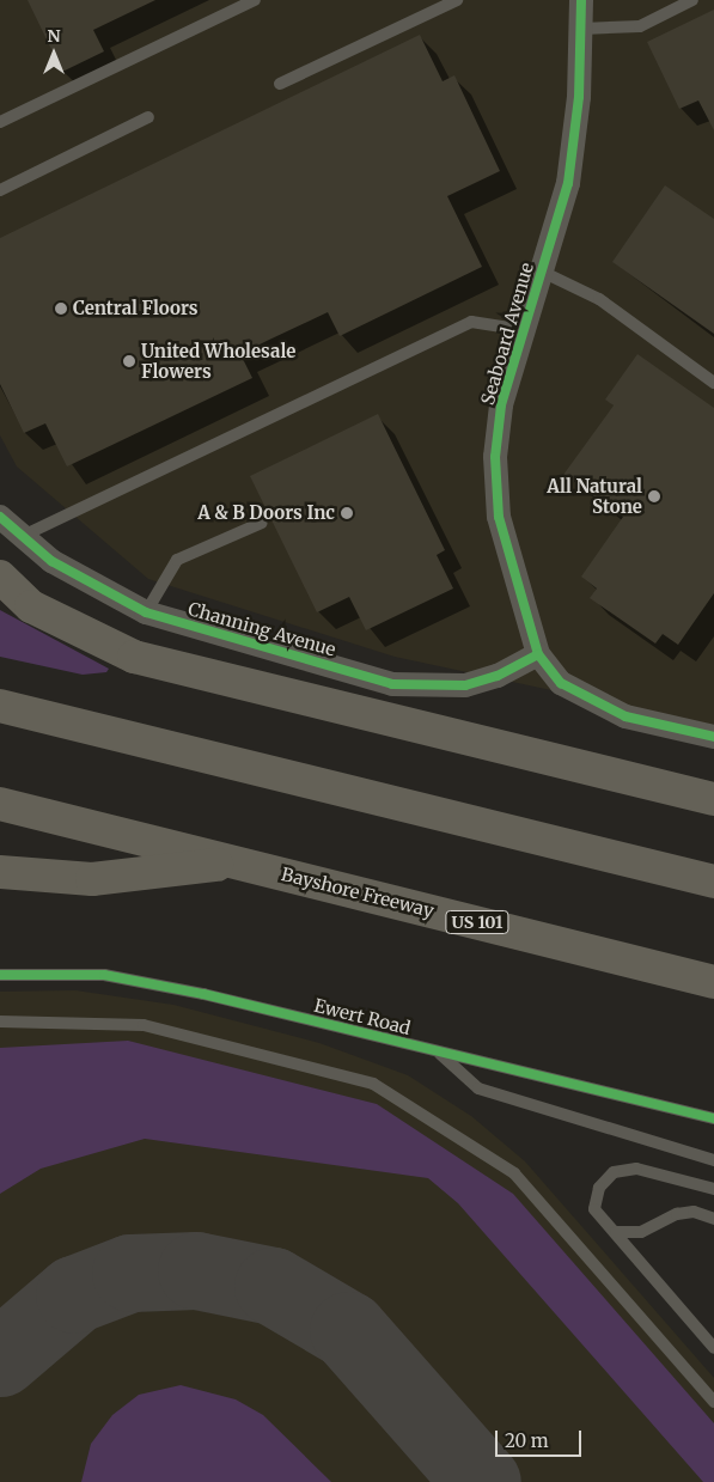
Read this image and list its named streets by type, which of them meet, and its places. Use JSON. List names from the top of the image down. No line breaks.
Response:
{"streets":{"highway":["Bayshore Freeway","US 101"],"street":["Seaboard Avenue","Channing Avenue"],"lane":["Ewert Road"]},"crossings":[["Seaboard Avenue","Channing Avenue"]],"places":["Central Floors","United Wholesale Flowers","All Natural Stone","A & B Doors Inc"],"scale_bar":"20 m","north":"top"}
